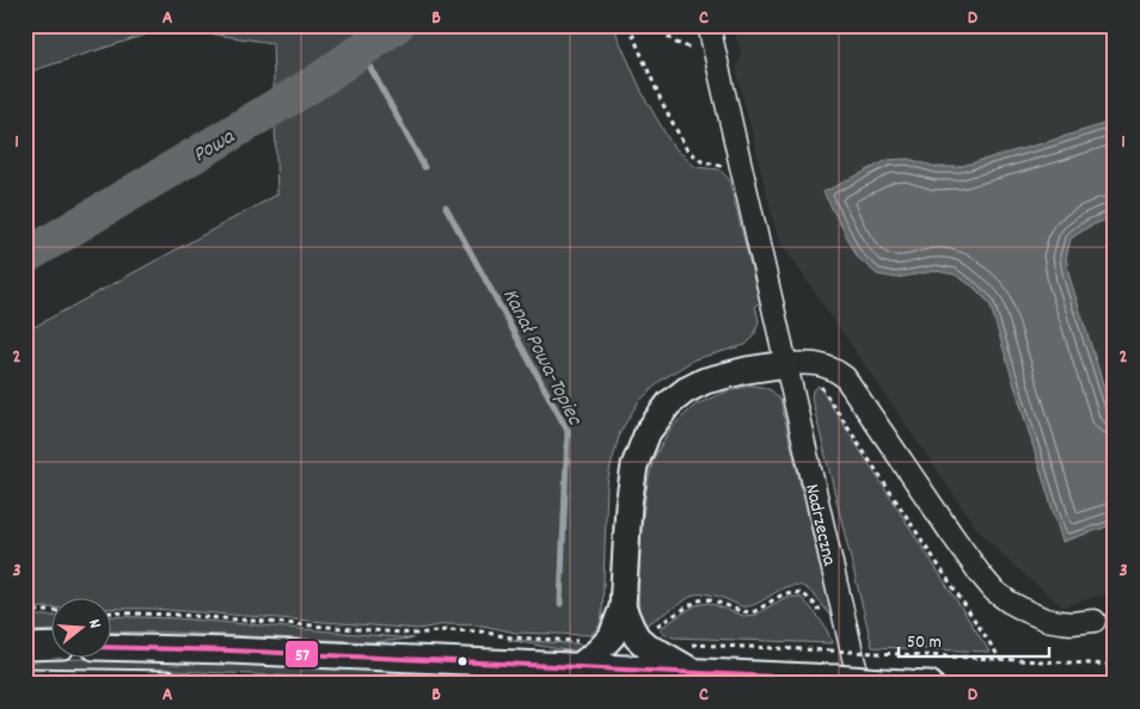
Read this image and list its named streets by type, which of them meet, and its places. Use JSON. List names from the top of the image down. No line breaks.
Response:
{"streets":{"street":["Nadrzeczna"]},"water":["Powa","Kanał Powa-Topiec"],"lines":["transit line 57"],"scale_bar":"50 m","north":"right","grid":{"columns":["A","B","C","D"],"rows":["1","2","3"]}}
